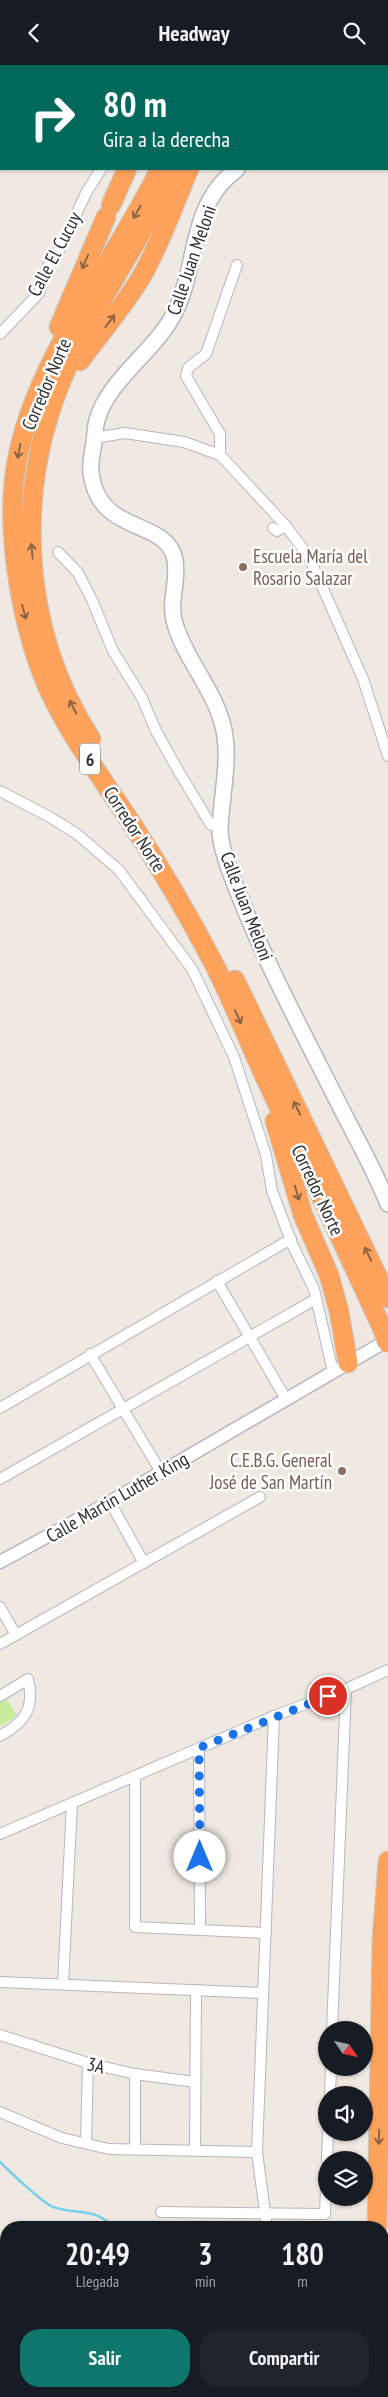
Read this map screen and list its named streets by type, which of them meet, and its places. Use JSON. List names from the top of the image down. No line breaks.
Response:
{"streets":{"highway":["Corredor Norte","6"],"main road":["Calle Juan Meloni"],"street":["Calle El Cucuy","Calle Martin Luther King","3A"]},"crossings":[["Corredor Norte","Calle Martin Luther King"]],"places":["Escuela María del Rosario Salazar","C.E.B.G. General José de San Martín"],"north":"bottom right","page":{"header":"Headway","turn":["80 m","Gira a la derecha"],"eta":["20:49","Llegada","3","min","180","m"],"buttons":["Salir","Compartir"]}}
